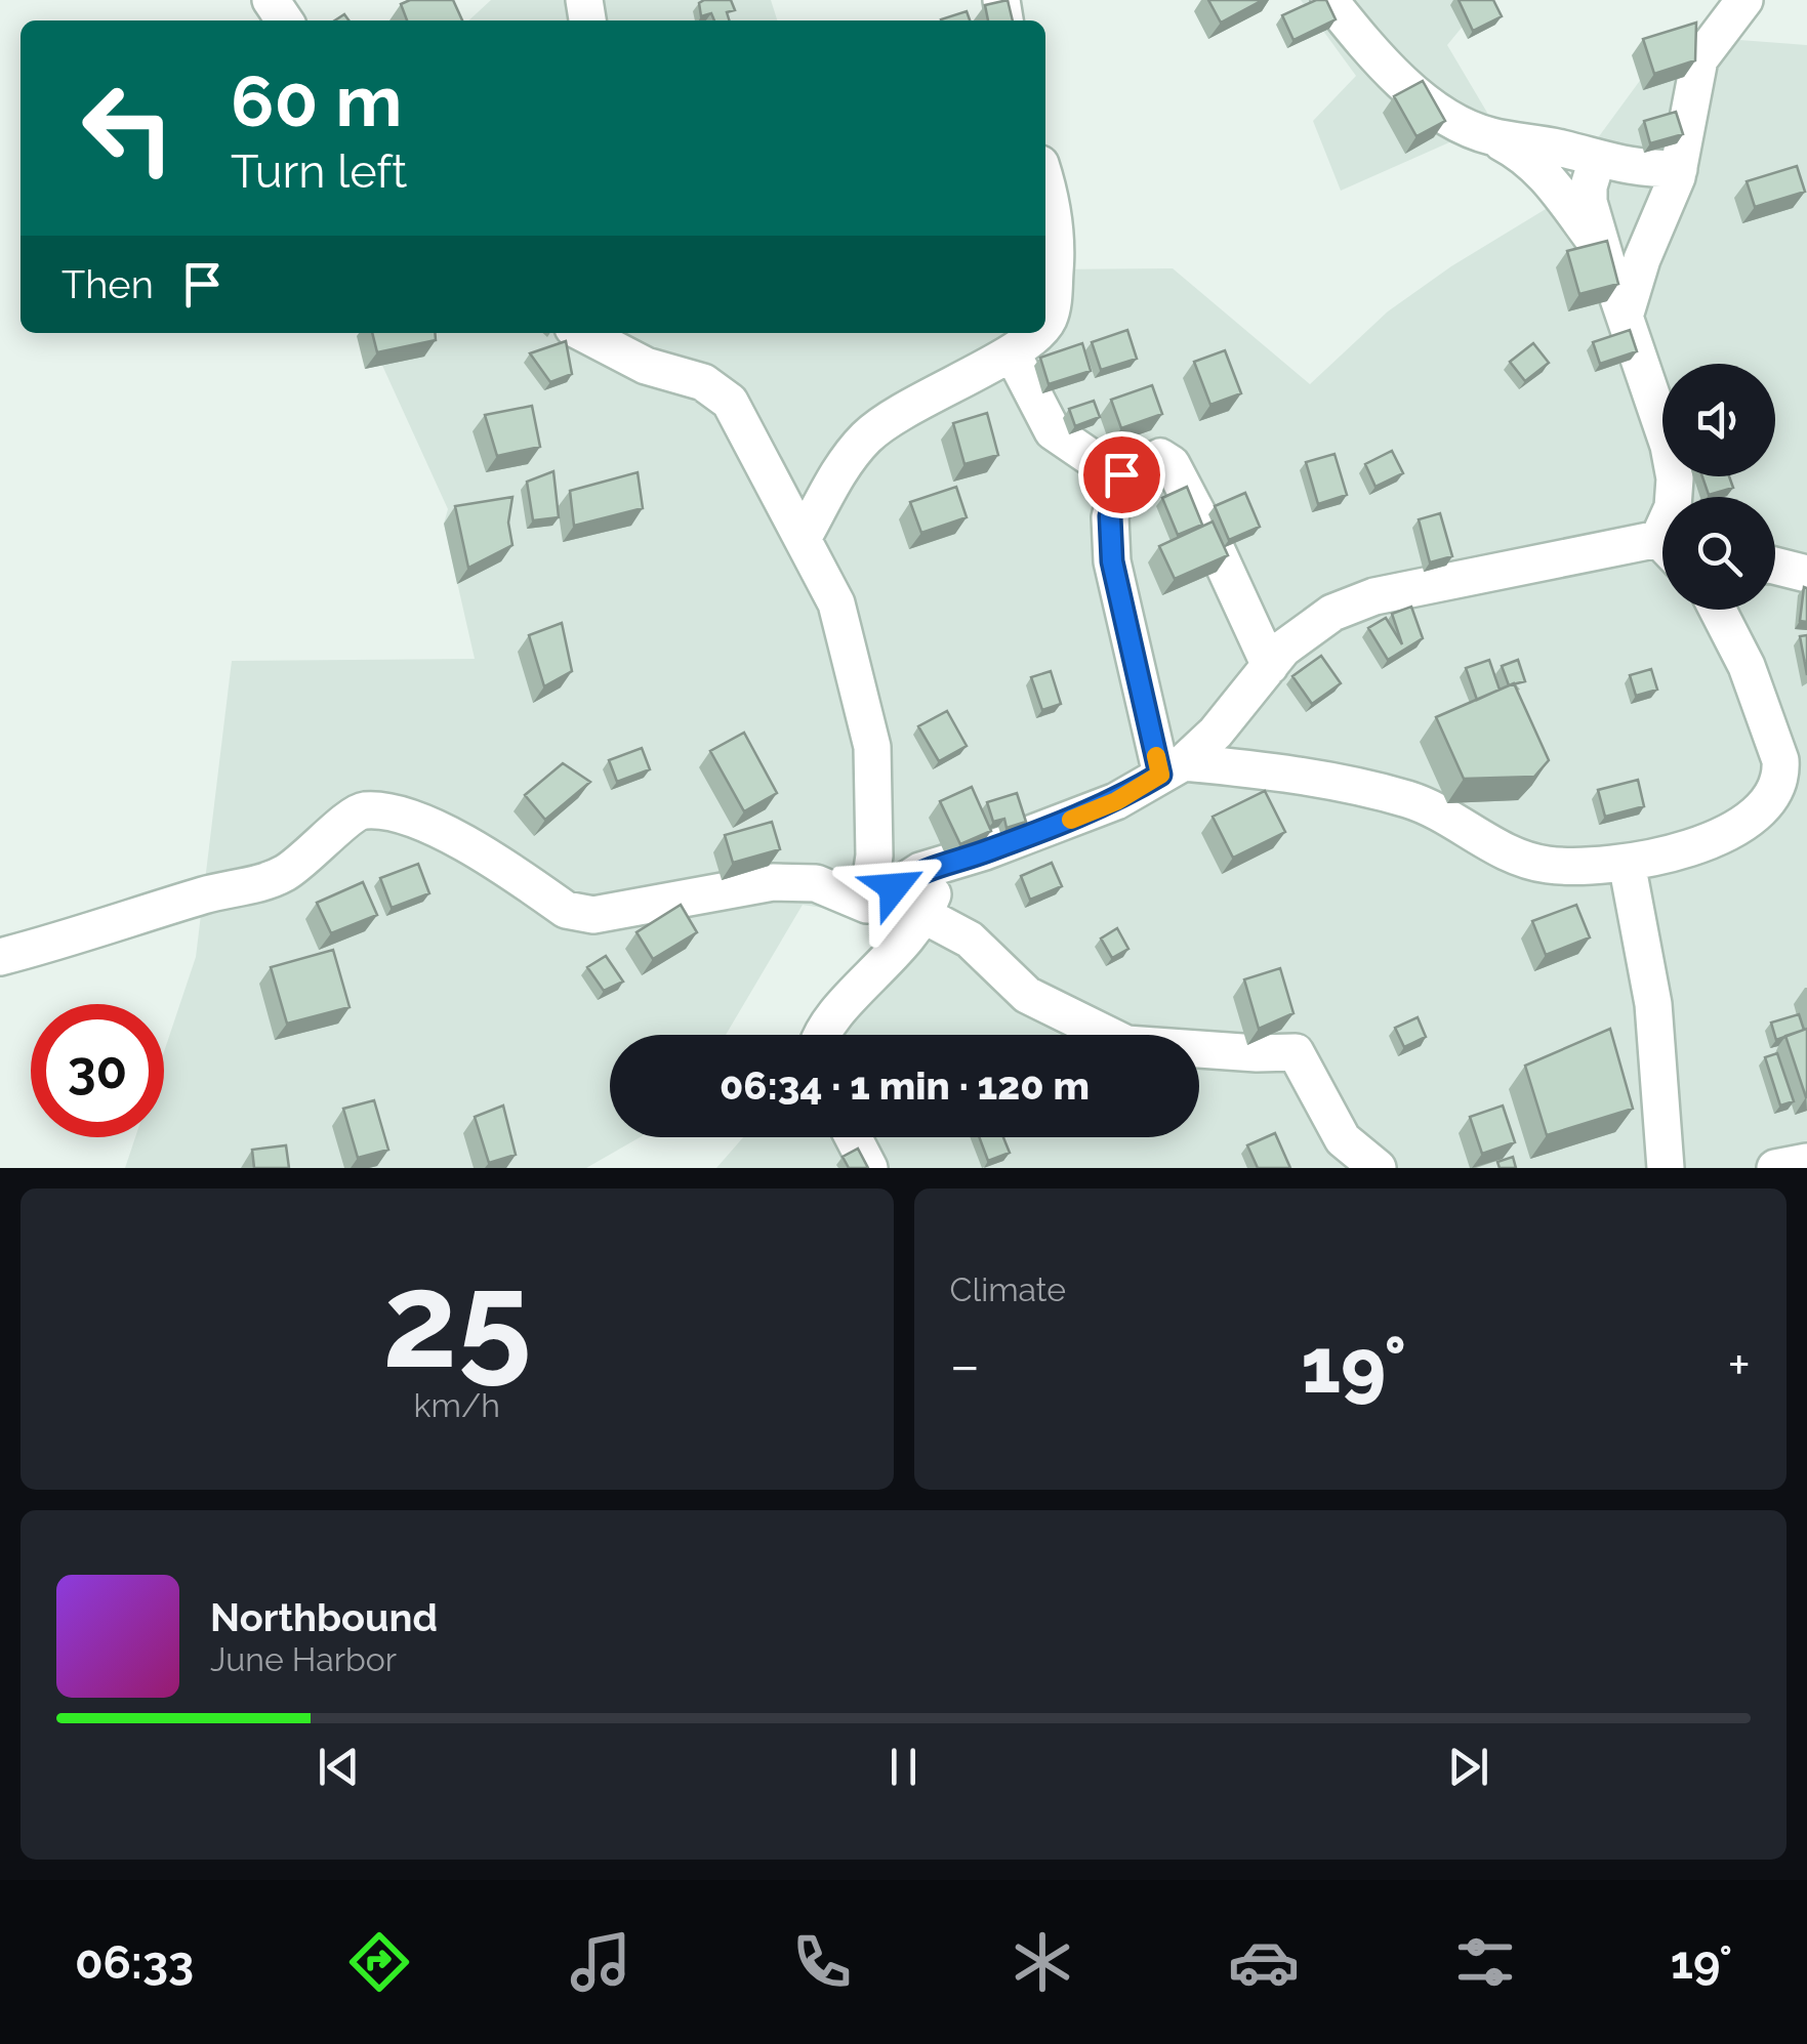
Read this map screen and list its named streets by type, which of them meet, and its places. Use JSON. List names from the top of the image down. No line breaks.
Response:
{"page":{"turn":["60 m","Turn left"],"then":"Then","limit":"30","trip":"06:34 · 1 min · 120 m","tile":[["25","km/h"],"Climate"],"heat":["−","19°","+"],"song":["Northbound","June Harbor"],"tabs":["06:33","19°"]}}
